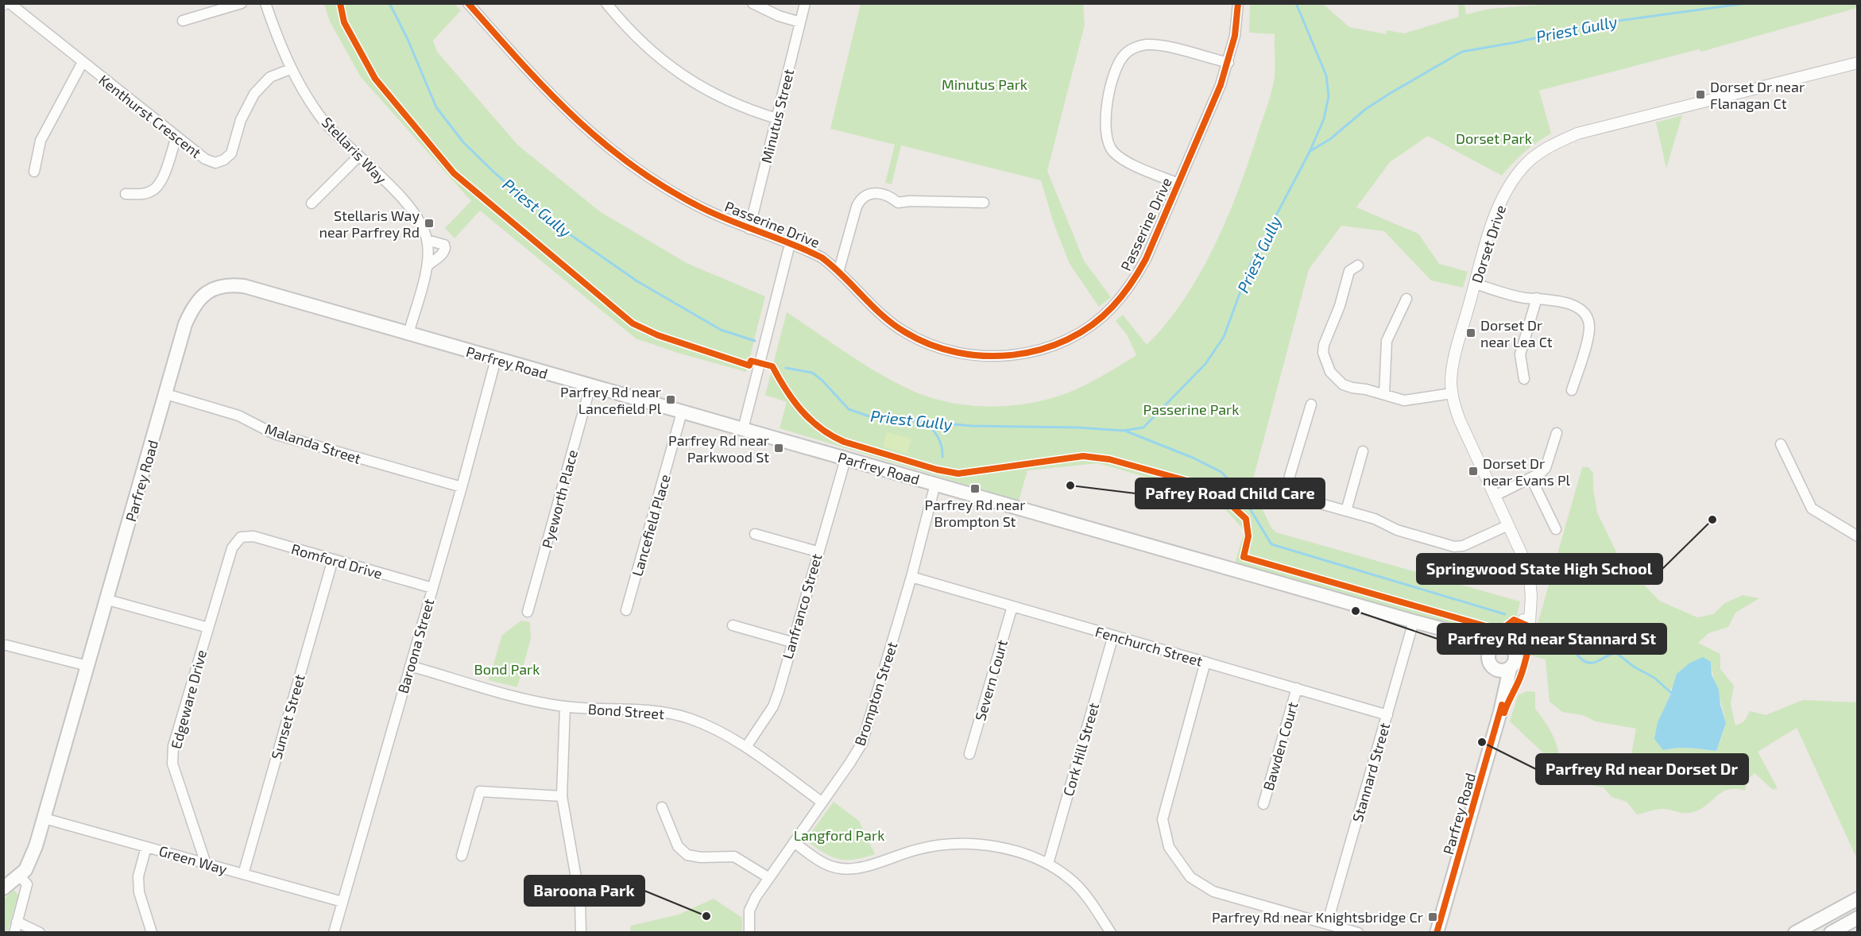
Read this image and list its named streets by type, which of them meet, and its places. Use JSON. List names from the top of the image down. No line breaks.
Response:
{"streets":{"main road":["Parfrey Road"],"street":["Kenthurst Crescent","Minutus Street","Stellaris Way","Passerine Drive","Dorset Drive","Malanda Street","Pyeworth Place","Lancefield Place","Romford Drive","Lanfranco Street","Baroona Street","Fenchurch Street","Severn Court","Brompton Street","Edgeware Drive","Bond Street","Sunset Street","Bawden Court","Cork Hill Street","Stannard Street","Green Way"]},"crossings":[["Kenthurst Crescent","Stellaris Way"],["Minutus Street","Passerine Drive"],["Stellaris Way","Parfrey Road"],["Dorset Drive","Parfrey Road"],["Parfrey Road","Malanda Street"],["Parfrey Road","Pyeworth Place"],["Parfrey Road","Lancefield Place"],["Parfrey Road","Lanfranco Street"],["Parfrey Road","Baroona Street"],["Parfrey Road","Brompton Street"],["Parfrey Road","Stannard Street"],["Parfrey Road","Green Way"],["Malanda Street","Baroona Street"],["Romford Drive","Baroona Street"],["Romford Drive","Edgeware Drive"],["Romford Drive","Sunset Street"],["Lanfranco Street","Bond Street"],["Baroona Street","Bond Street"],["Baroona Street","Green Way"],["Fenchurch Street","Severn Court"],["Fenchurch Street","Brompton Street"],["Fenchurch Street","Bawden Court"],["Fenchurch Street","Cork Hill Street"],["Fenchurch Street","Stannard Street"],["Brompton Street","Bond Street"],["Edgeware Drive","Green Way"],["Sunset Street","Green Way"]],"water":["Priest Gully"],"parks":["Minutus Park","Dorset Park","Passerine Park","Bond Park","Langford Park"],"places":{"transit":["Dorset Dr near Flanagan Ct","Stellaris Way near Parfrey Rd","Dorset Dr near Lea Ct","Parfrey Rd near Lancefield Pl","Parfrey Rd near Parkwood St","Dorset Dr near Evans Pl","Parfrey Rd near Brompton St","Parfrey Rd near Knightsbridge Cr"],"other":["Pafrey Road Child Care","Springwood State High School","Parfrey Rd near Stannard St","Parfrey Rd near Dorset Dr","Baroona Park"]}}
